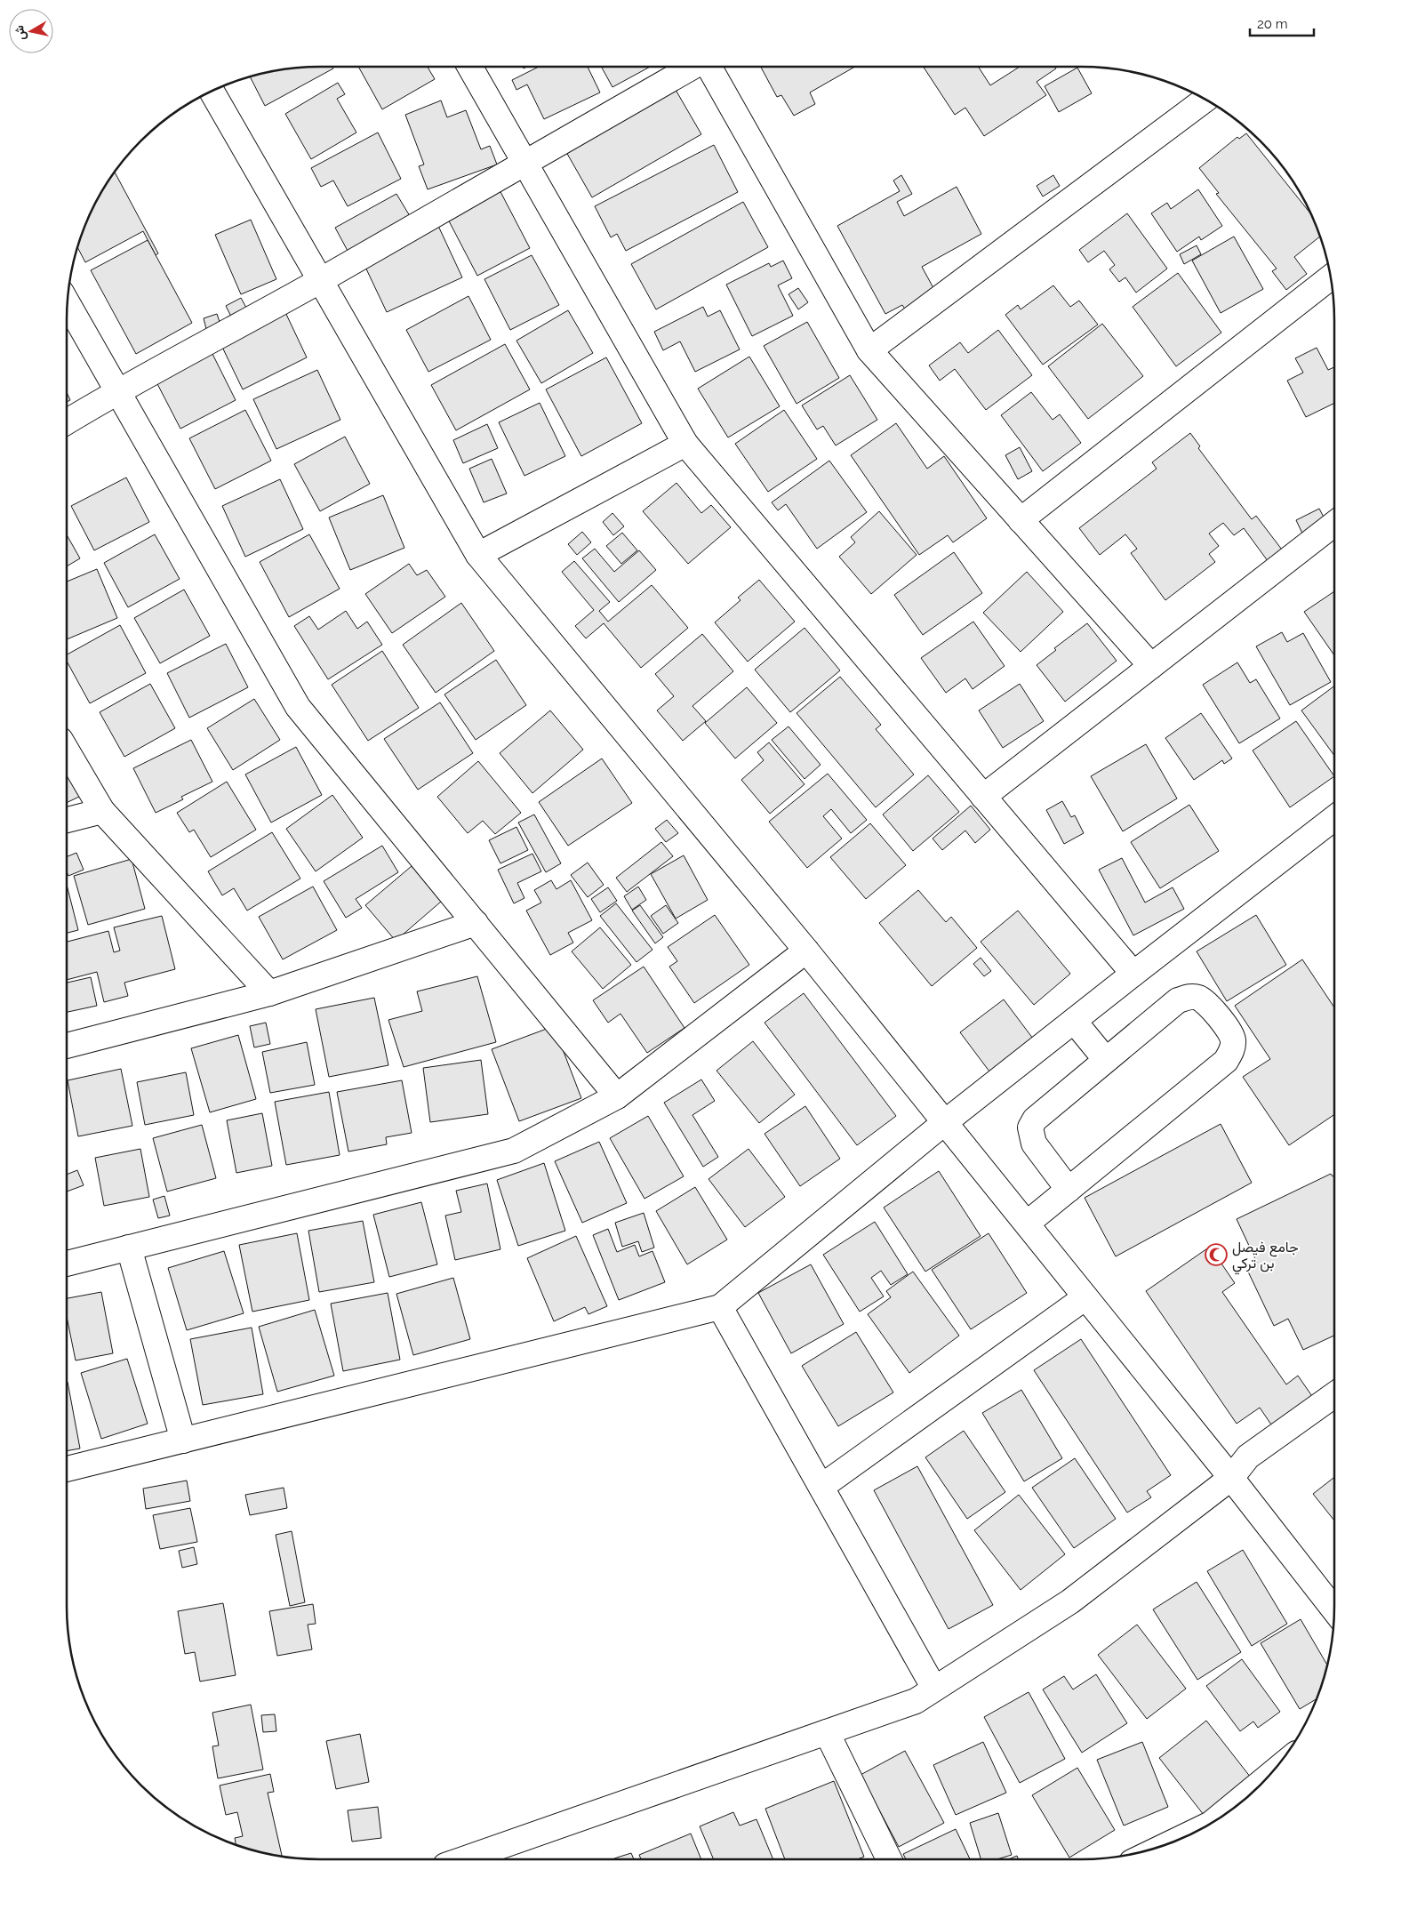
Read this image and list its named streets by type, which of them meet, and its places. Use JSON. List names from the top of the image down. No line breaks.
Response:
{"places":{"mosque":["جامع فيصل بن تركي"]},"scale_bar":"20 m","north":"left"}
